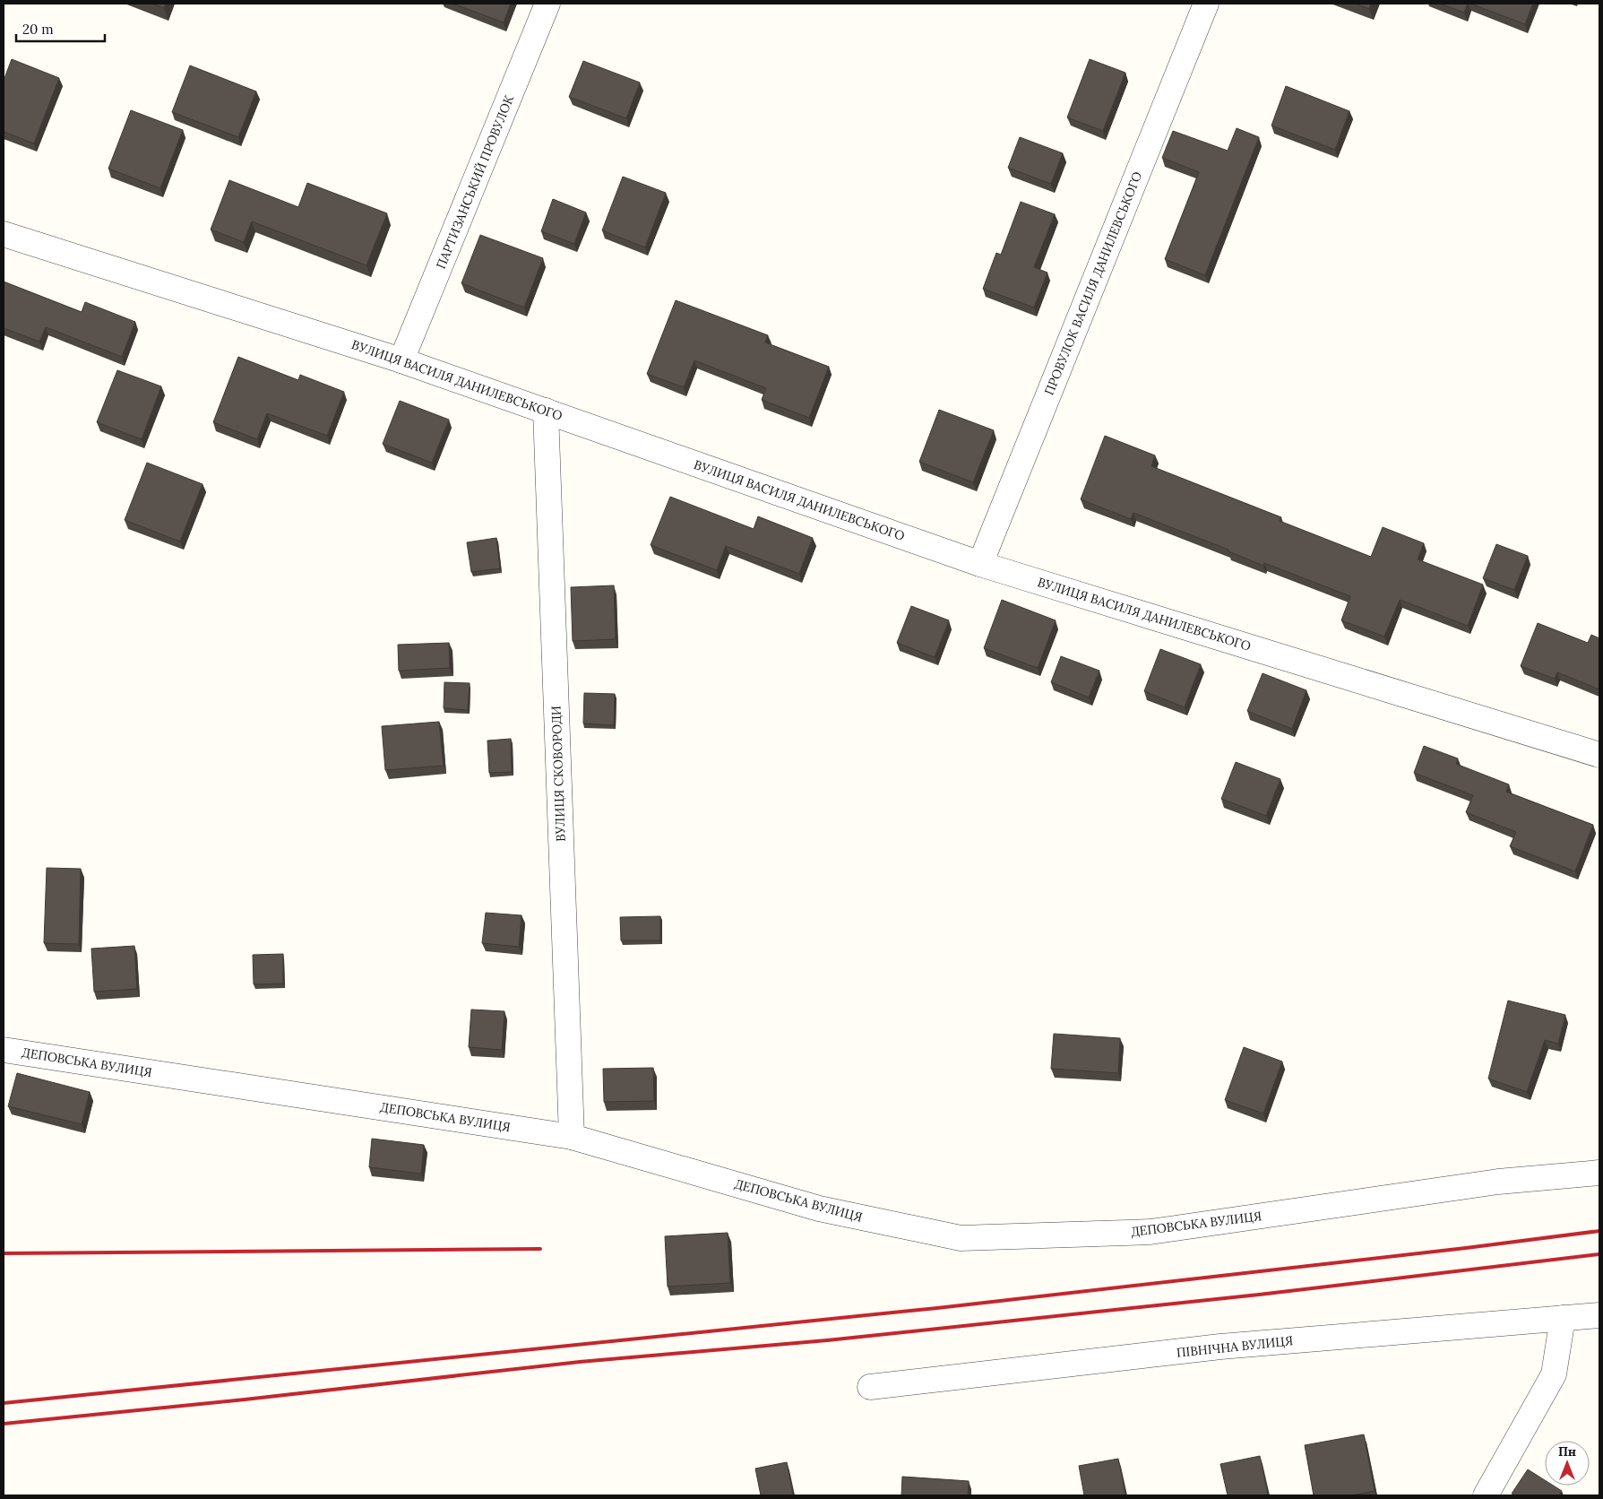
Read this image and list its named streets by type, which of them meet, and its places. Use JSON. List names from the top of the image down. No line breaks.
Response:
{"streets":{"street":["ПАРТИЗАНСЬКИЙ ПРОВУЛОК","ПРОВУЛОК ВАСИЛЯ ДАНИЛЕВСЬКОГО","ВУЛИЦЯ ВАСИЛЯ ДАНИЛЕВСЬКОГО","ВУЛИЦЯ СКОВОРОДИ","ДЕПОВСЬКА ВУЛИЦЯ","ПІВНІЧНА ВУЛИЦЯ"]},"crossings":[["ПАРТИЗАНСЬКИЙ ПРОВУЛОК","ВУЛИЦЯ ВАСИЛЯ ДАНИЛЕВСЬКОГО"],["ПРОВУЛОК ВАСИЛЯ ДАНИЛЕВСЬКОГО","ВУЛИЦЯ ВАСИЛЯ ДАНИЛЕВСЬКОГО"],["ВУЛИЦЯ ВАСИЛЯ ДАНИЛЕВСЬКОГО","ВУЛИЦЯ СКОВОРОДИ"],["ВУЛИЦЯ СКОВОРОДИ","ДЕПОВСЬКА ВУЛИЦЯ"]],"scale_bar":"20 m","north":"top"}
